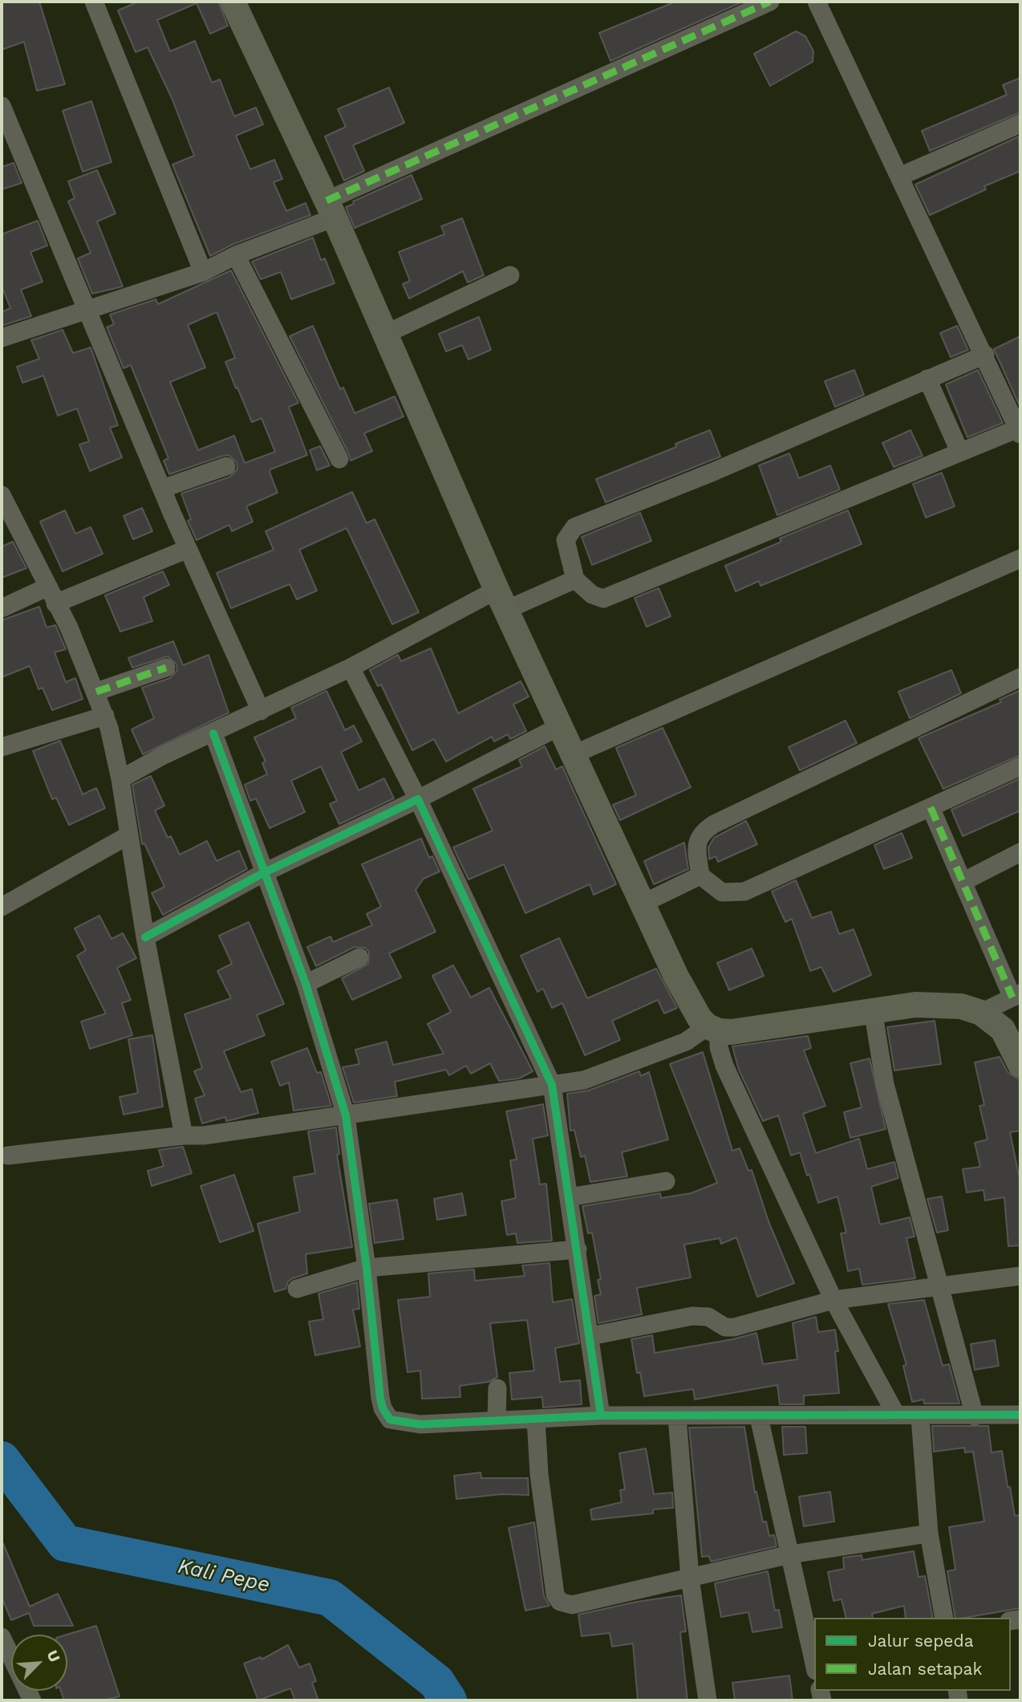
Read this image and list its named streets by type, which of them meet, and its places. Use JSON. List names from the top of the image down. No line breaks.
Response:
{"water":["Kali Pepe"],"legend":["Jalur sepeda","Jalan setapak"],"north":"top right"}
